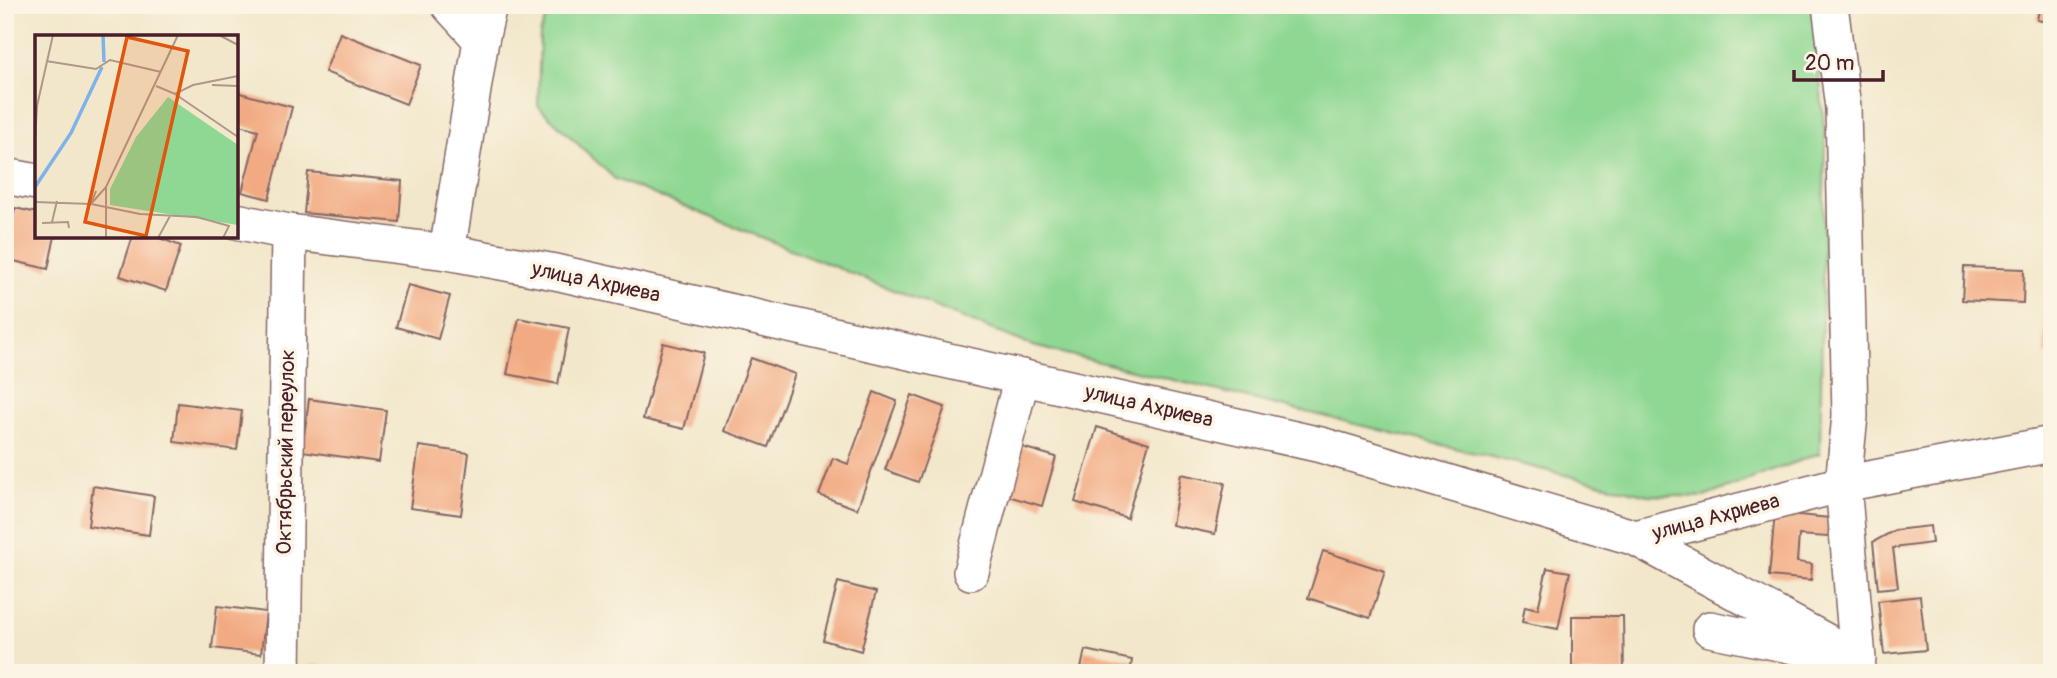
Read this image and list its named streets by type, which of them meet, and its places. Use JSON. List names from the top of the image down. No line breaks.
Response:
{"streets":{"street":["улица Ахриева","Октябрьский переулок"]},"crossings":[["улица Ахриева","Октябрьский переулок"]],"scale_bar":"20 m"}
